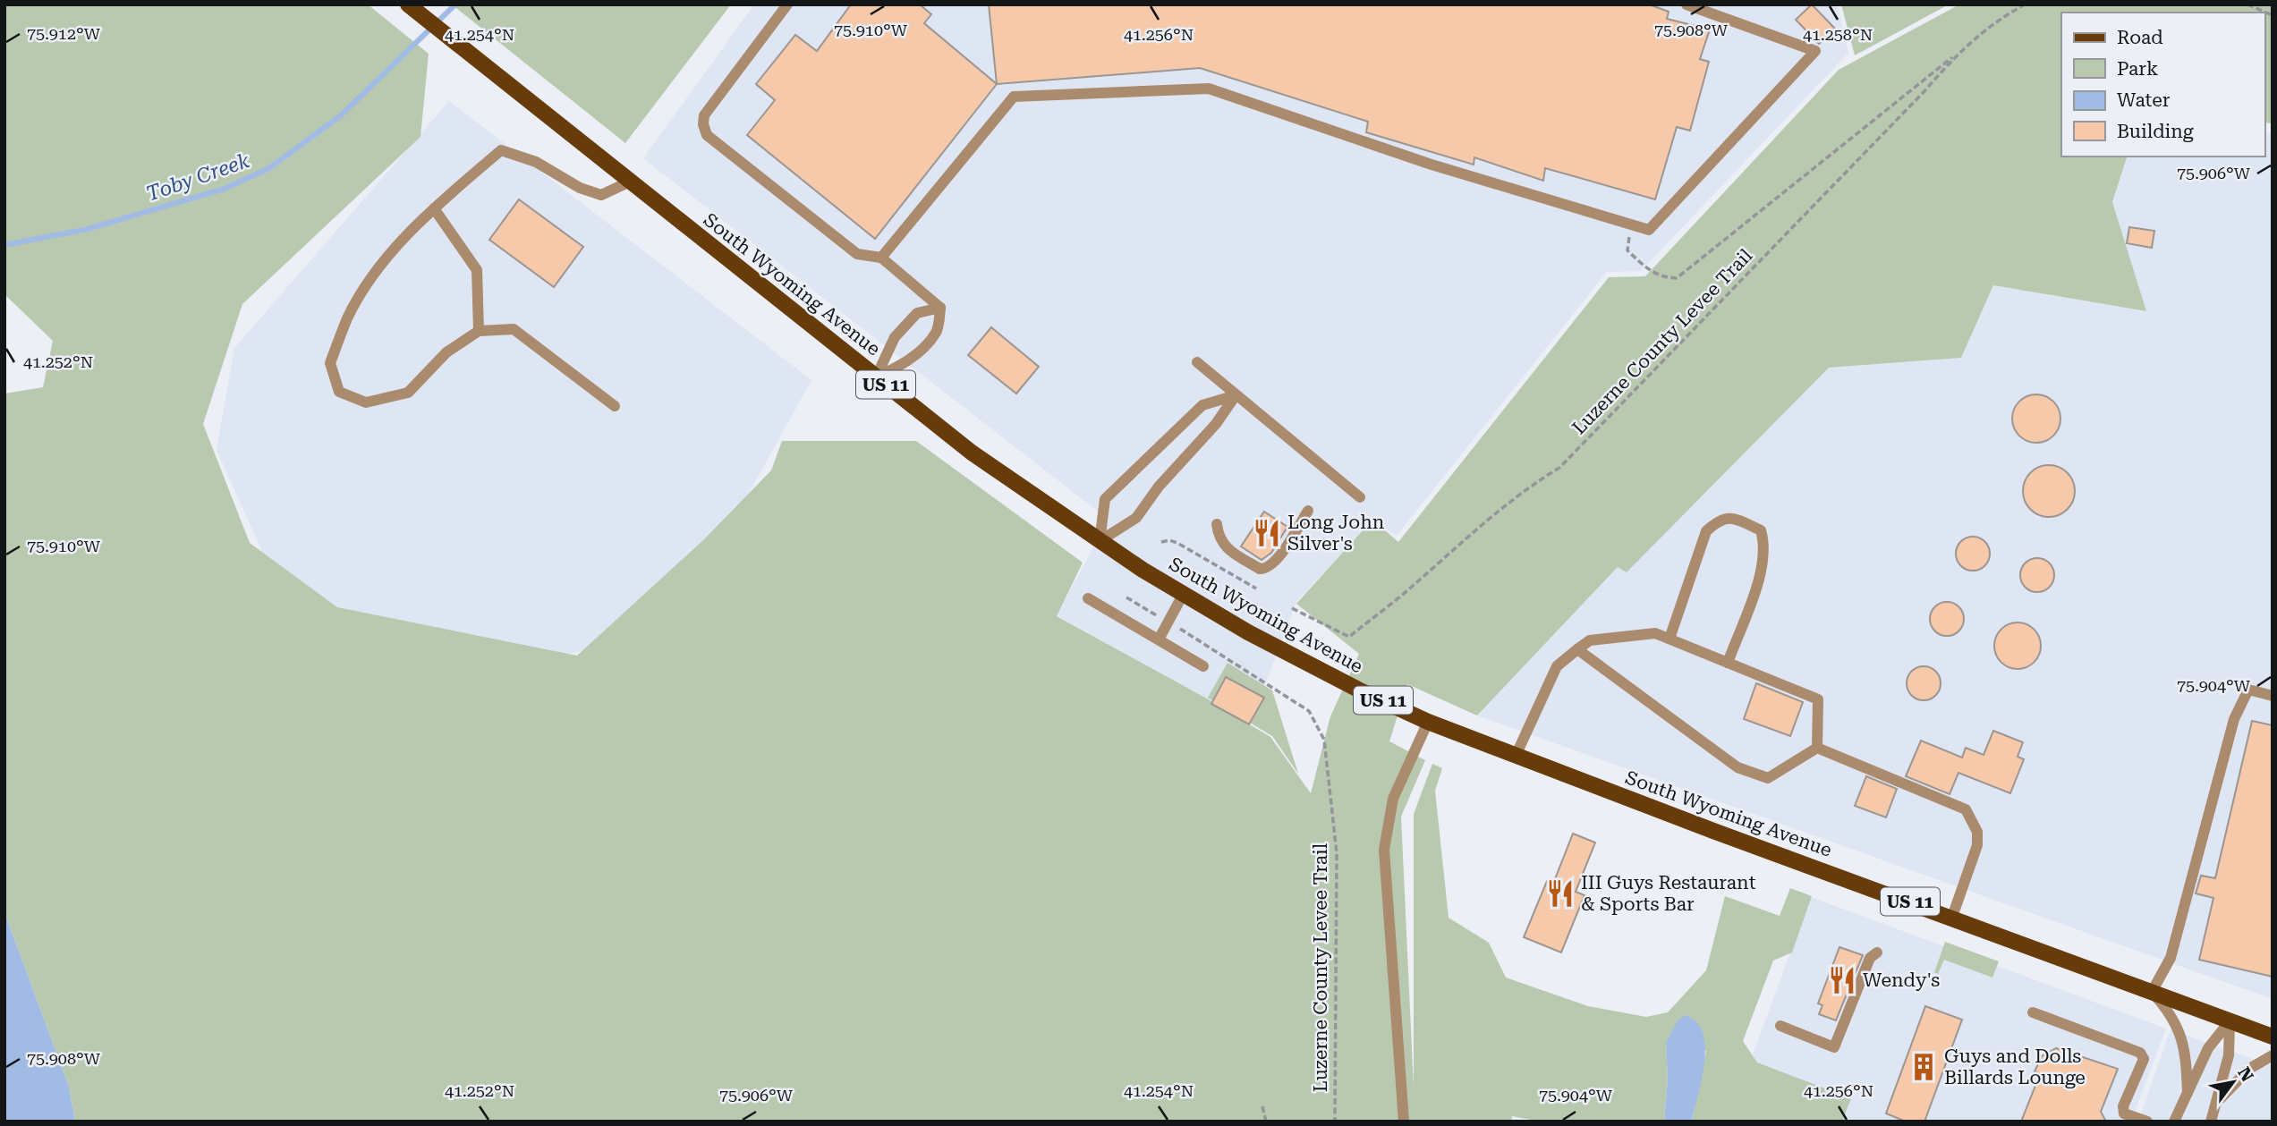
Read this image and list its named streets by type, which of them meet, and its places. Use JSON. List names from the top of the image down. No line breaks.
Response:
{"streets":{"main road":["South Wyoming Avenue","US 11"],"path":["Luzerne County Levee Trail"]},"water":["Toby Creek"],"places":{"restaurant":["Long John Silver's","III Guys Restaurant & Sports Bar","Wendy's"],"building":["Guys and Dolls Billards Lounge"]},"legend":["Road","Park","Water","Building"],"north":"top right","coordinates":["75.910°W","75.908°W","75.912°W","41.254°N","41.256°N","41.258°N","75.906°W","41.252°N","75.904°W"]}
